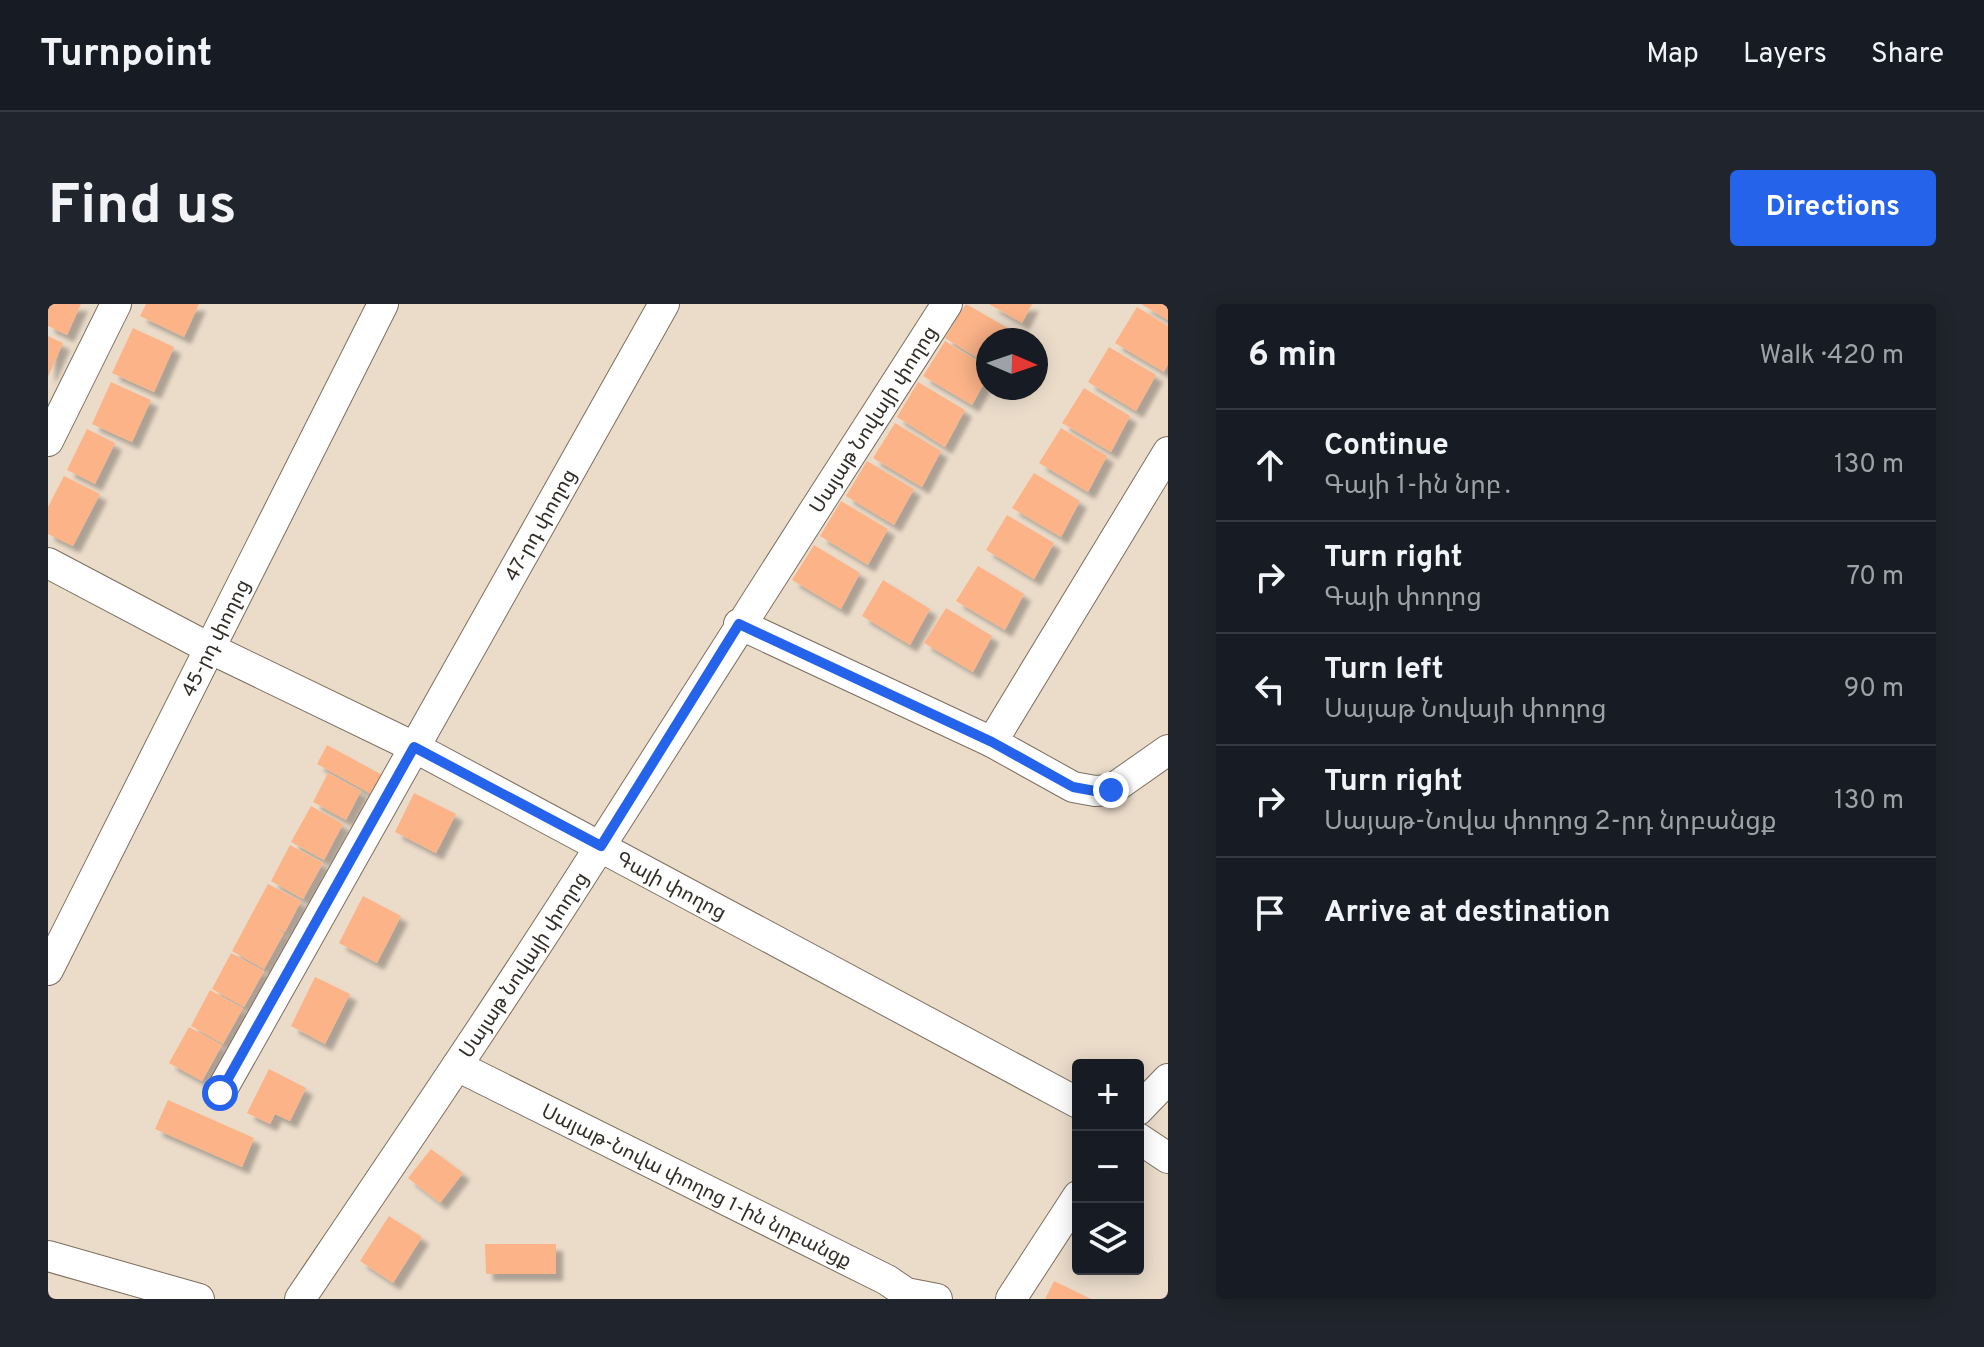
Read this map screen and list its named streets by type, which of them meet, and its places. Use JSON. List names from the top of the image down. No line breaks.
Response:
{"streets":{"street":["Սայաթ Նովայի փողոց","47-րդ փողոց","45-րդ փողոց","Գայի փողոց","Սայաթ-Նովա փողոց 1-ին նրբանցք"]},"crossings":[["Սայաթ Նովայի փողոց","Գայի փողոց"],["Սայաթ Նովայի փողոց","Սայաթ-Նովա փողոց 1-ին նրբանցք"],["47-րդ փողոց","Գայի փողոց"],["45-րդ փողոց","Գայի փողոց"]],"north":"right","page":{"header":"Turnpoint","nav":["Map","Layers","Share"],"buttons":"Directions","title":"Find us","heading":["6 min","Walk · 420 m"],"list":[["Continue","Գայի 1-ին նրբ․","130 m"],["Turn right","Գայի փողոց","70 m"],["Turn left","Սայաթ Նովայի փողոց","90 m"],["Turn right","Սայաթ-Նովա փողոց 2-րդ նրբանցք","130 m"],"Arrive at destination"],"map_buttons":["+","−"]}}
